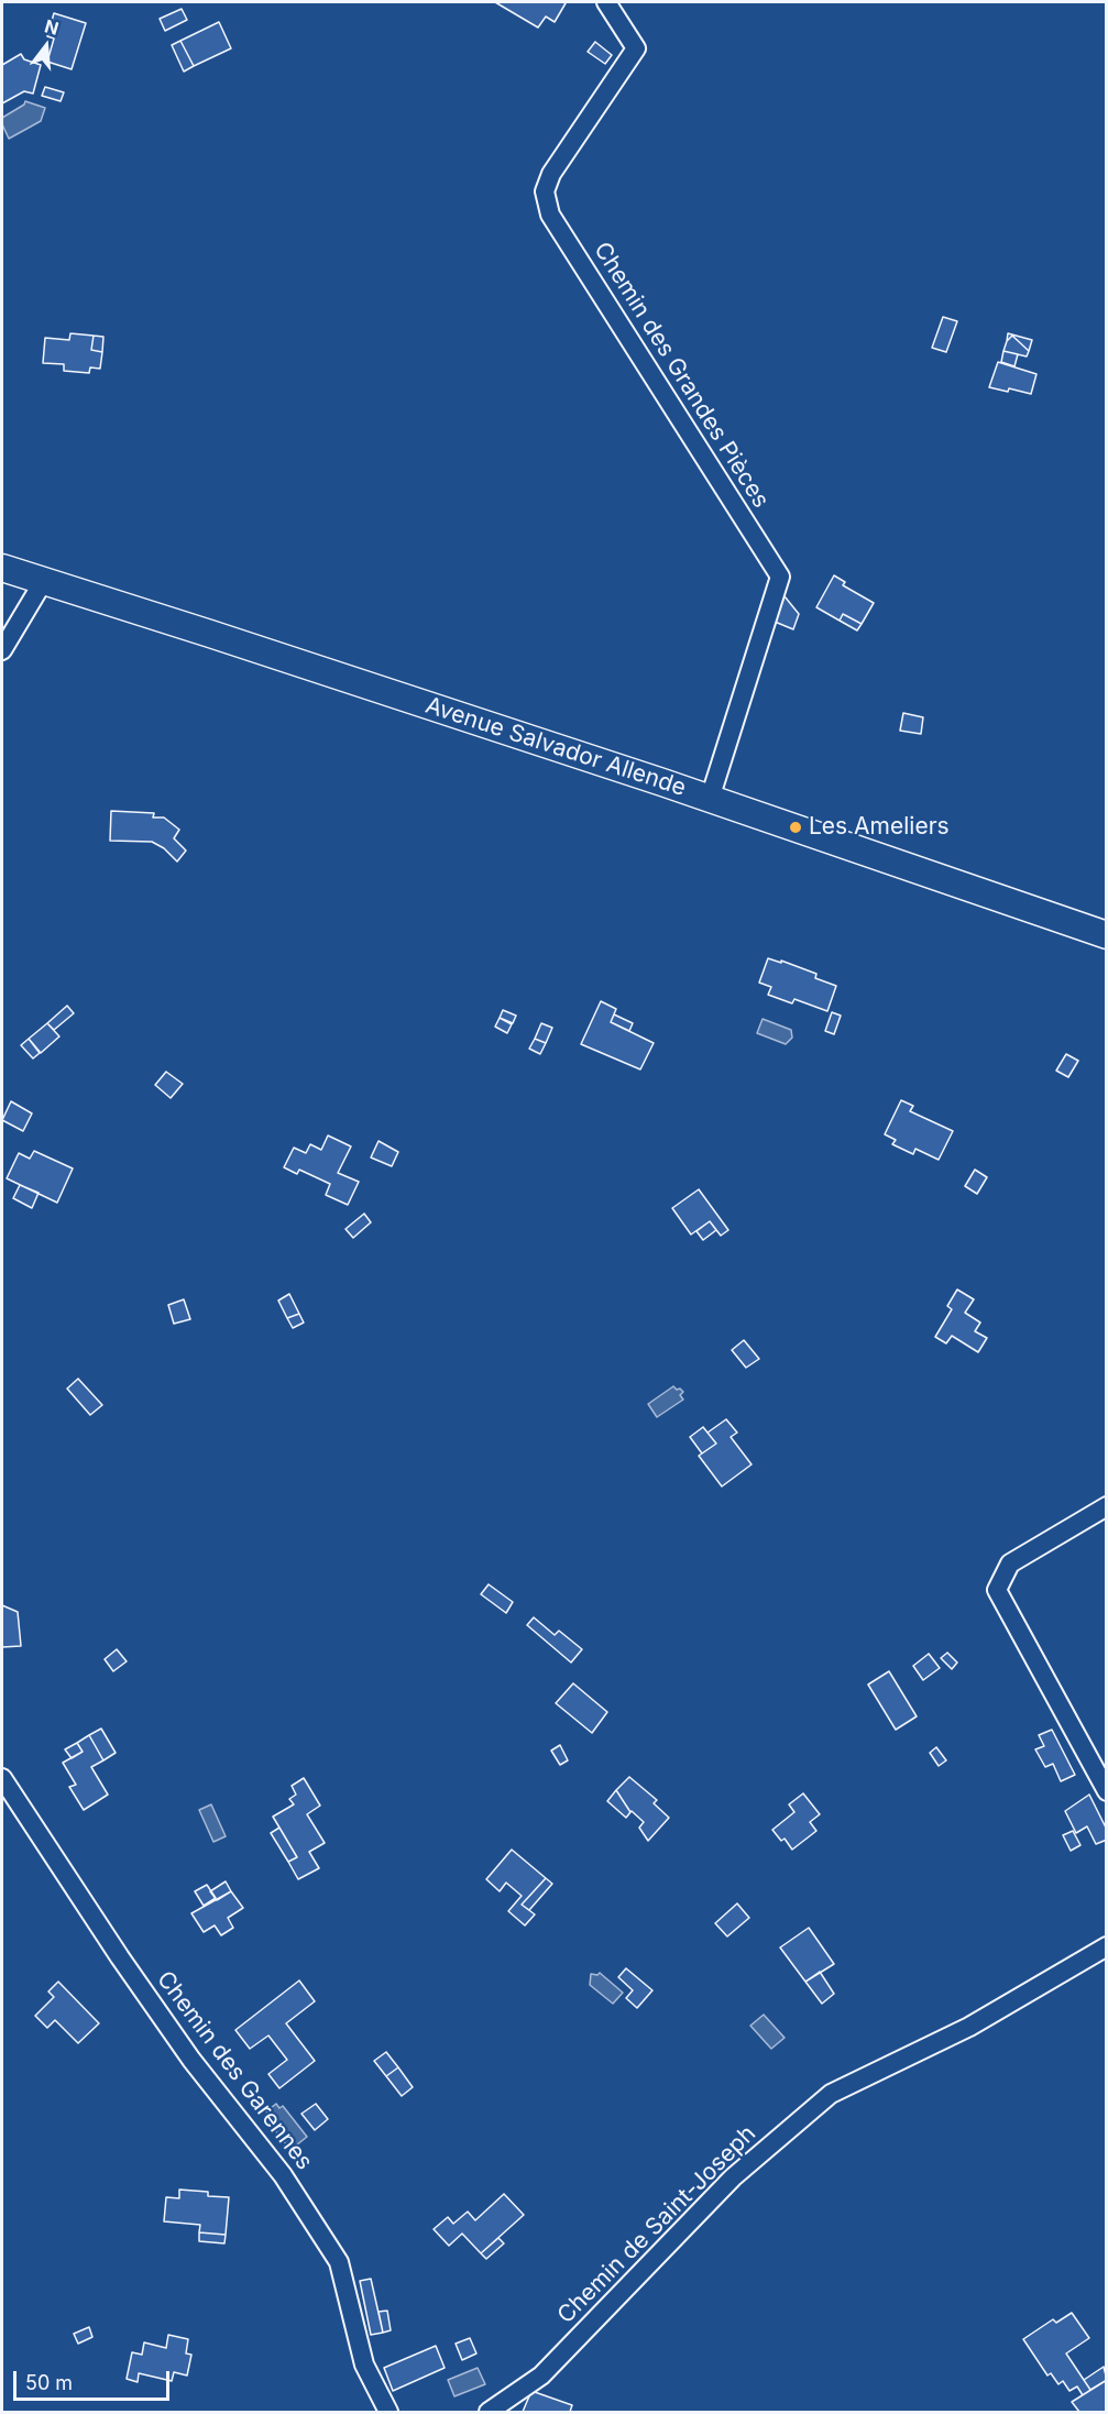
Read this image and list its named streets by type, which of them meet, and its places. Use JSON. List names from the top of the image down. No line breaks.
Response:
{"streets":{"main road":["Avenue Salvador Allende"],"street":["Chemin des Grandes Pièces","Chemin des Garennes","Chemin de Saint-Joseph"]},"crossings":[["Chemin des Grandes Pièces","Avenue Salvador Allende"]],"places":["Les Ameliers"],"scale_bar":"50 m","north":"top"}
